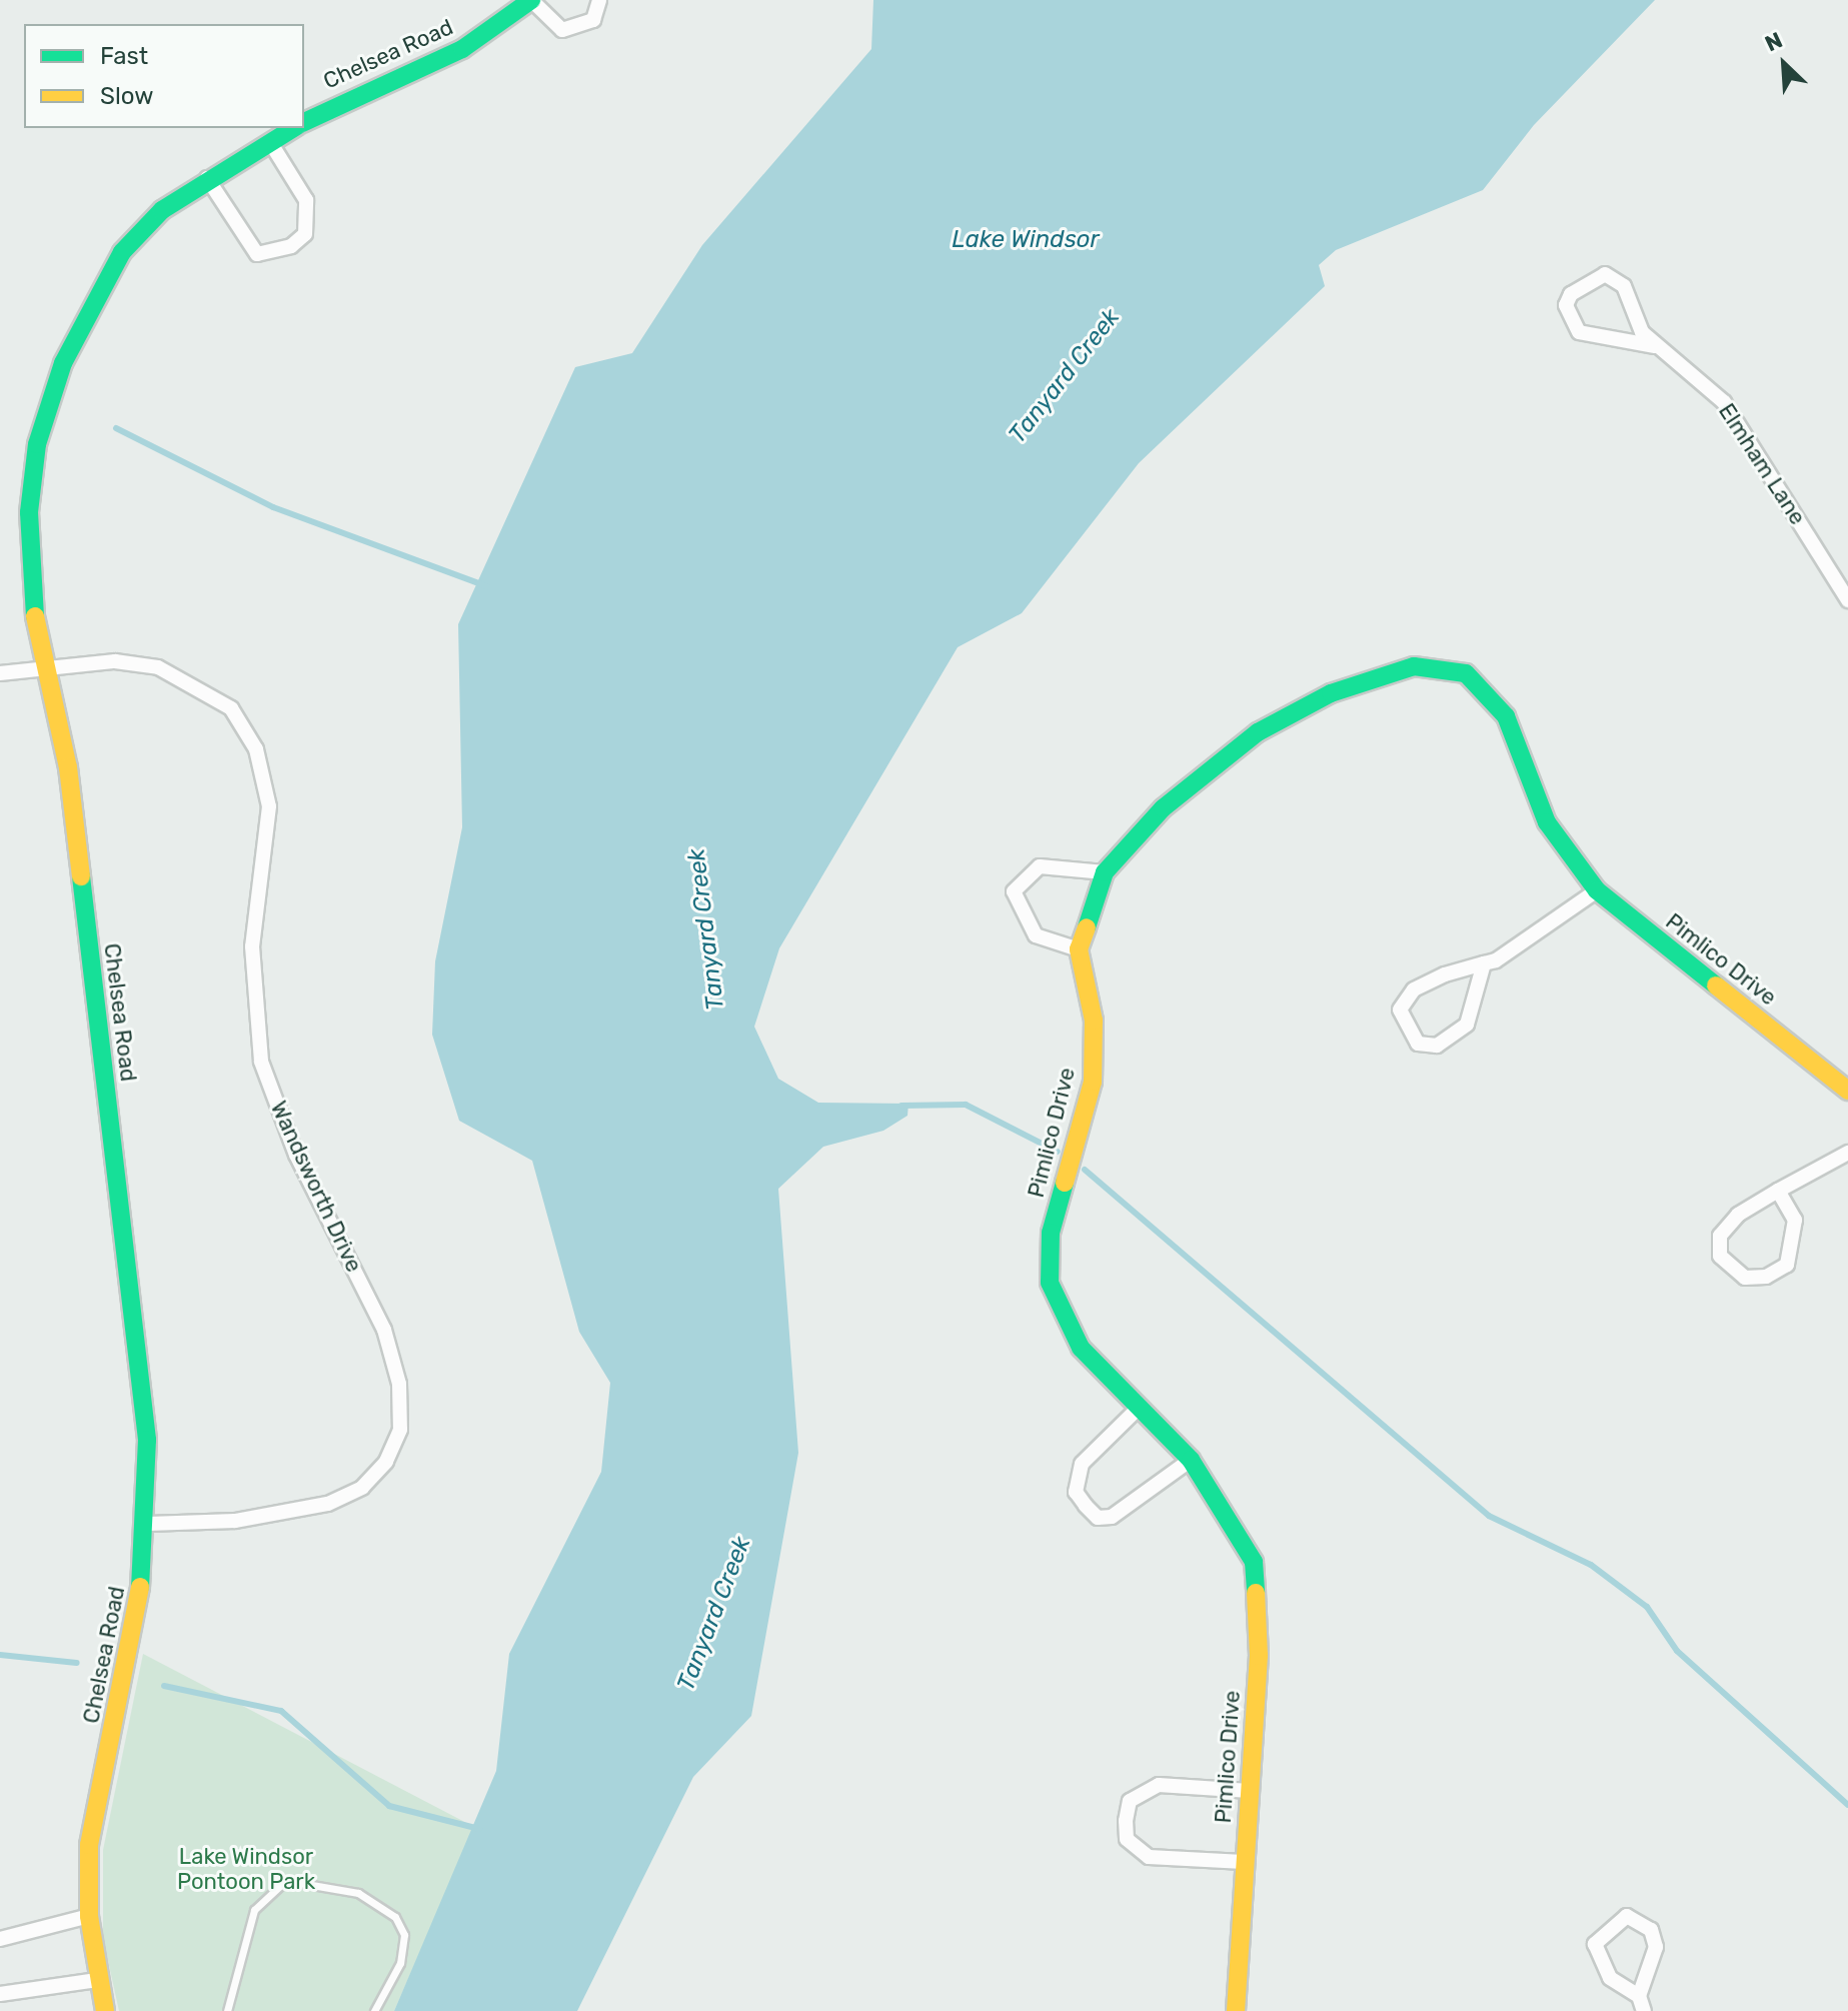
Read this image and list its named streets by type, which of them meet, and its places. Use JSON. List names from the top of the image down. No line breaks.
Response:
{"streets":{"street":["Chelsea Road","Elmham Lane","Pimlico Drive","Wandsworth Drive"]},"crossings":[["Chelsea Road","Wandsworth Drive"]],"water":["Lake Windsor","Tanyard Creek"],"parks":["Lake Windsor Pontoon Park"],"legend":["Fast","Slow"],"north":"top left"}
